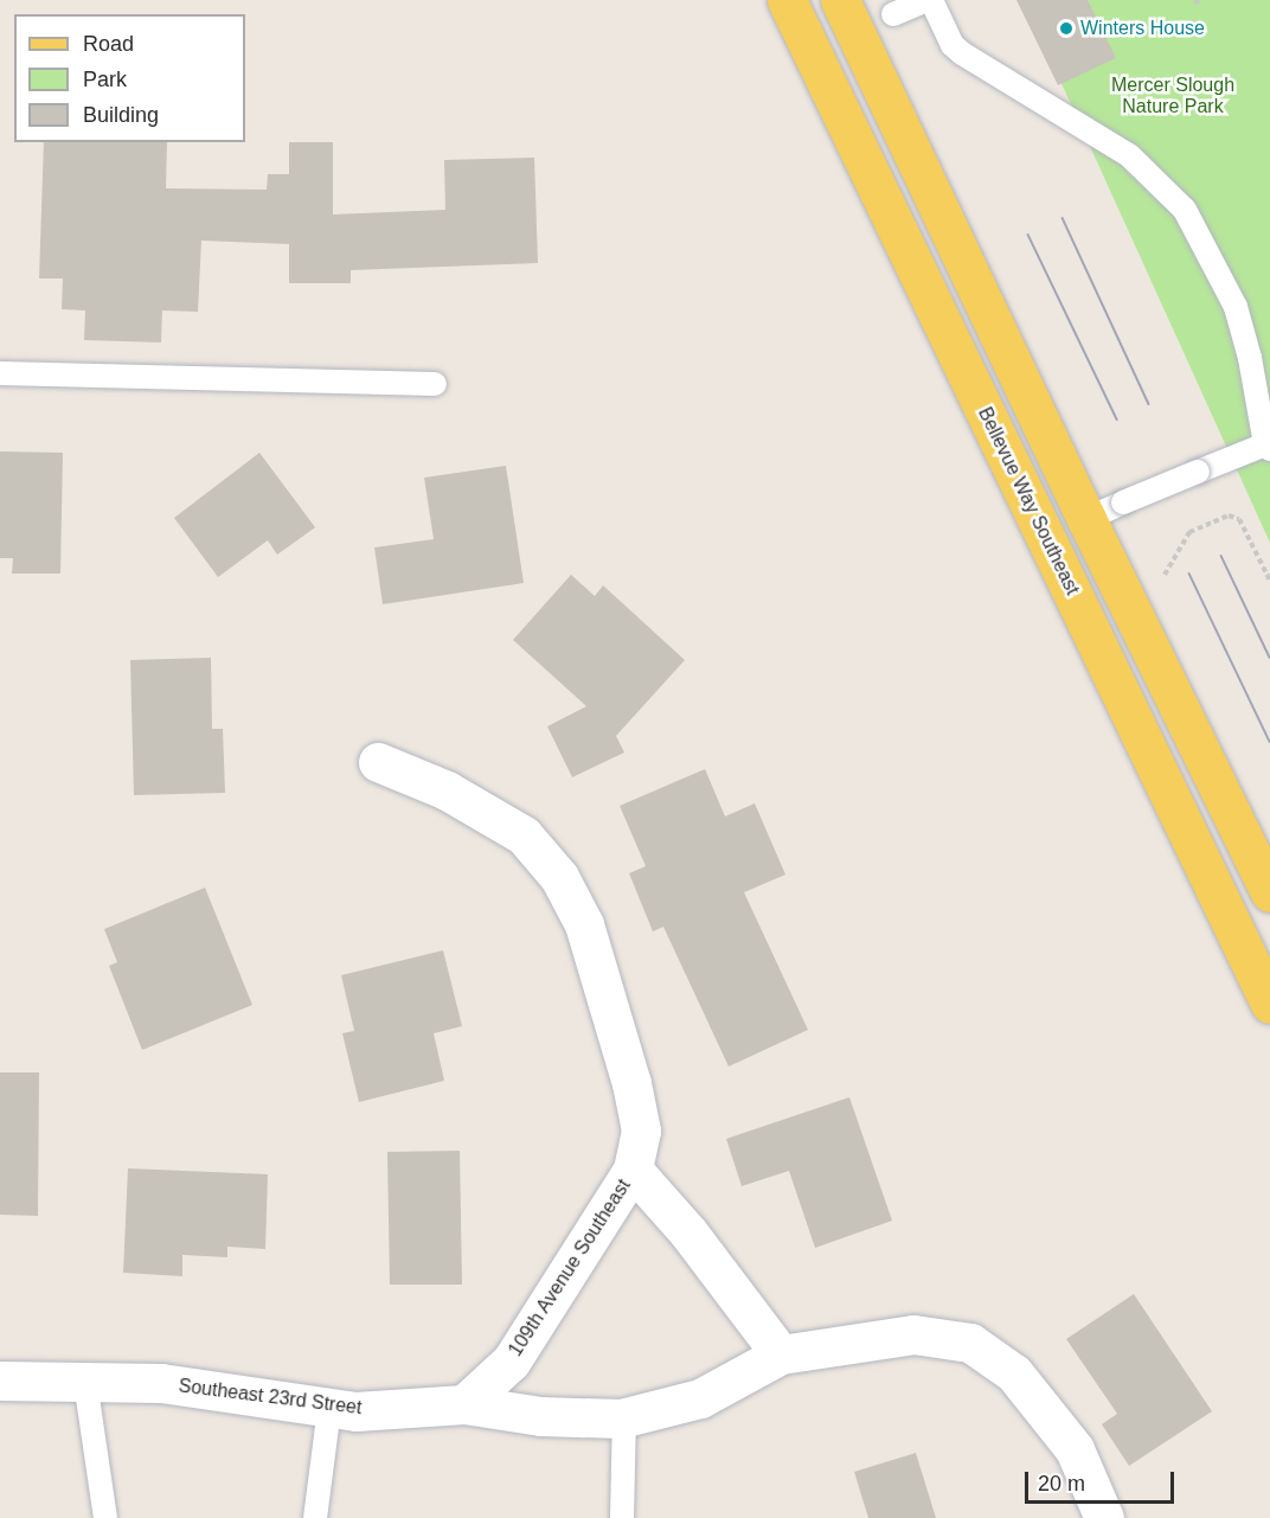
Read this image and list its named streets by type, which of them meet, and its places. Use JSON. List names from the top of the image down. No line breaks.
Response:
{"streets":{"main road":["Bellevue Way Southeast"],"street":["109th Avenue Southeast","Southeast 23rd Street"]},"crossings":[["109th Avenue Southeast","Southeast 23rd Street"]],"parks":["Mercer Slough Nature Park"],"places":["Winters House"],"legend":["Road","Park","Building"],"scale_bar":"20 m"}
